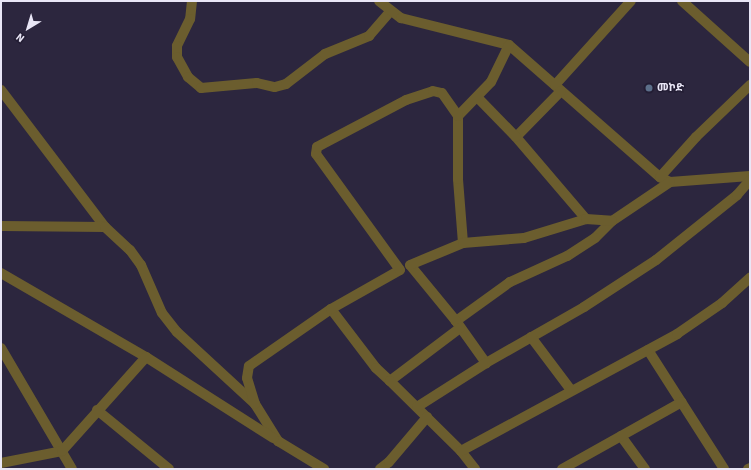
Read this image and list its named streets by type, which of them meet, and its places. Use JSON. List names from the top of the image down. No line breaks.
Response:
{"places":["መኮድ"],"north":"bottom left"}
